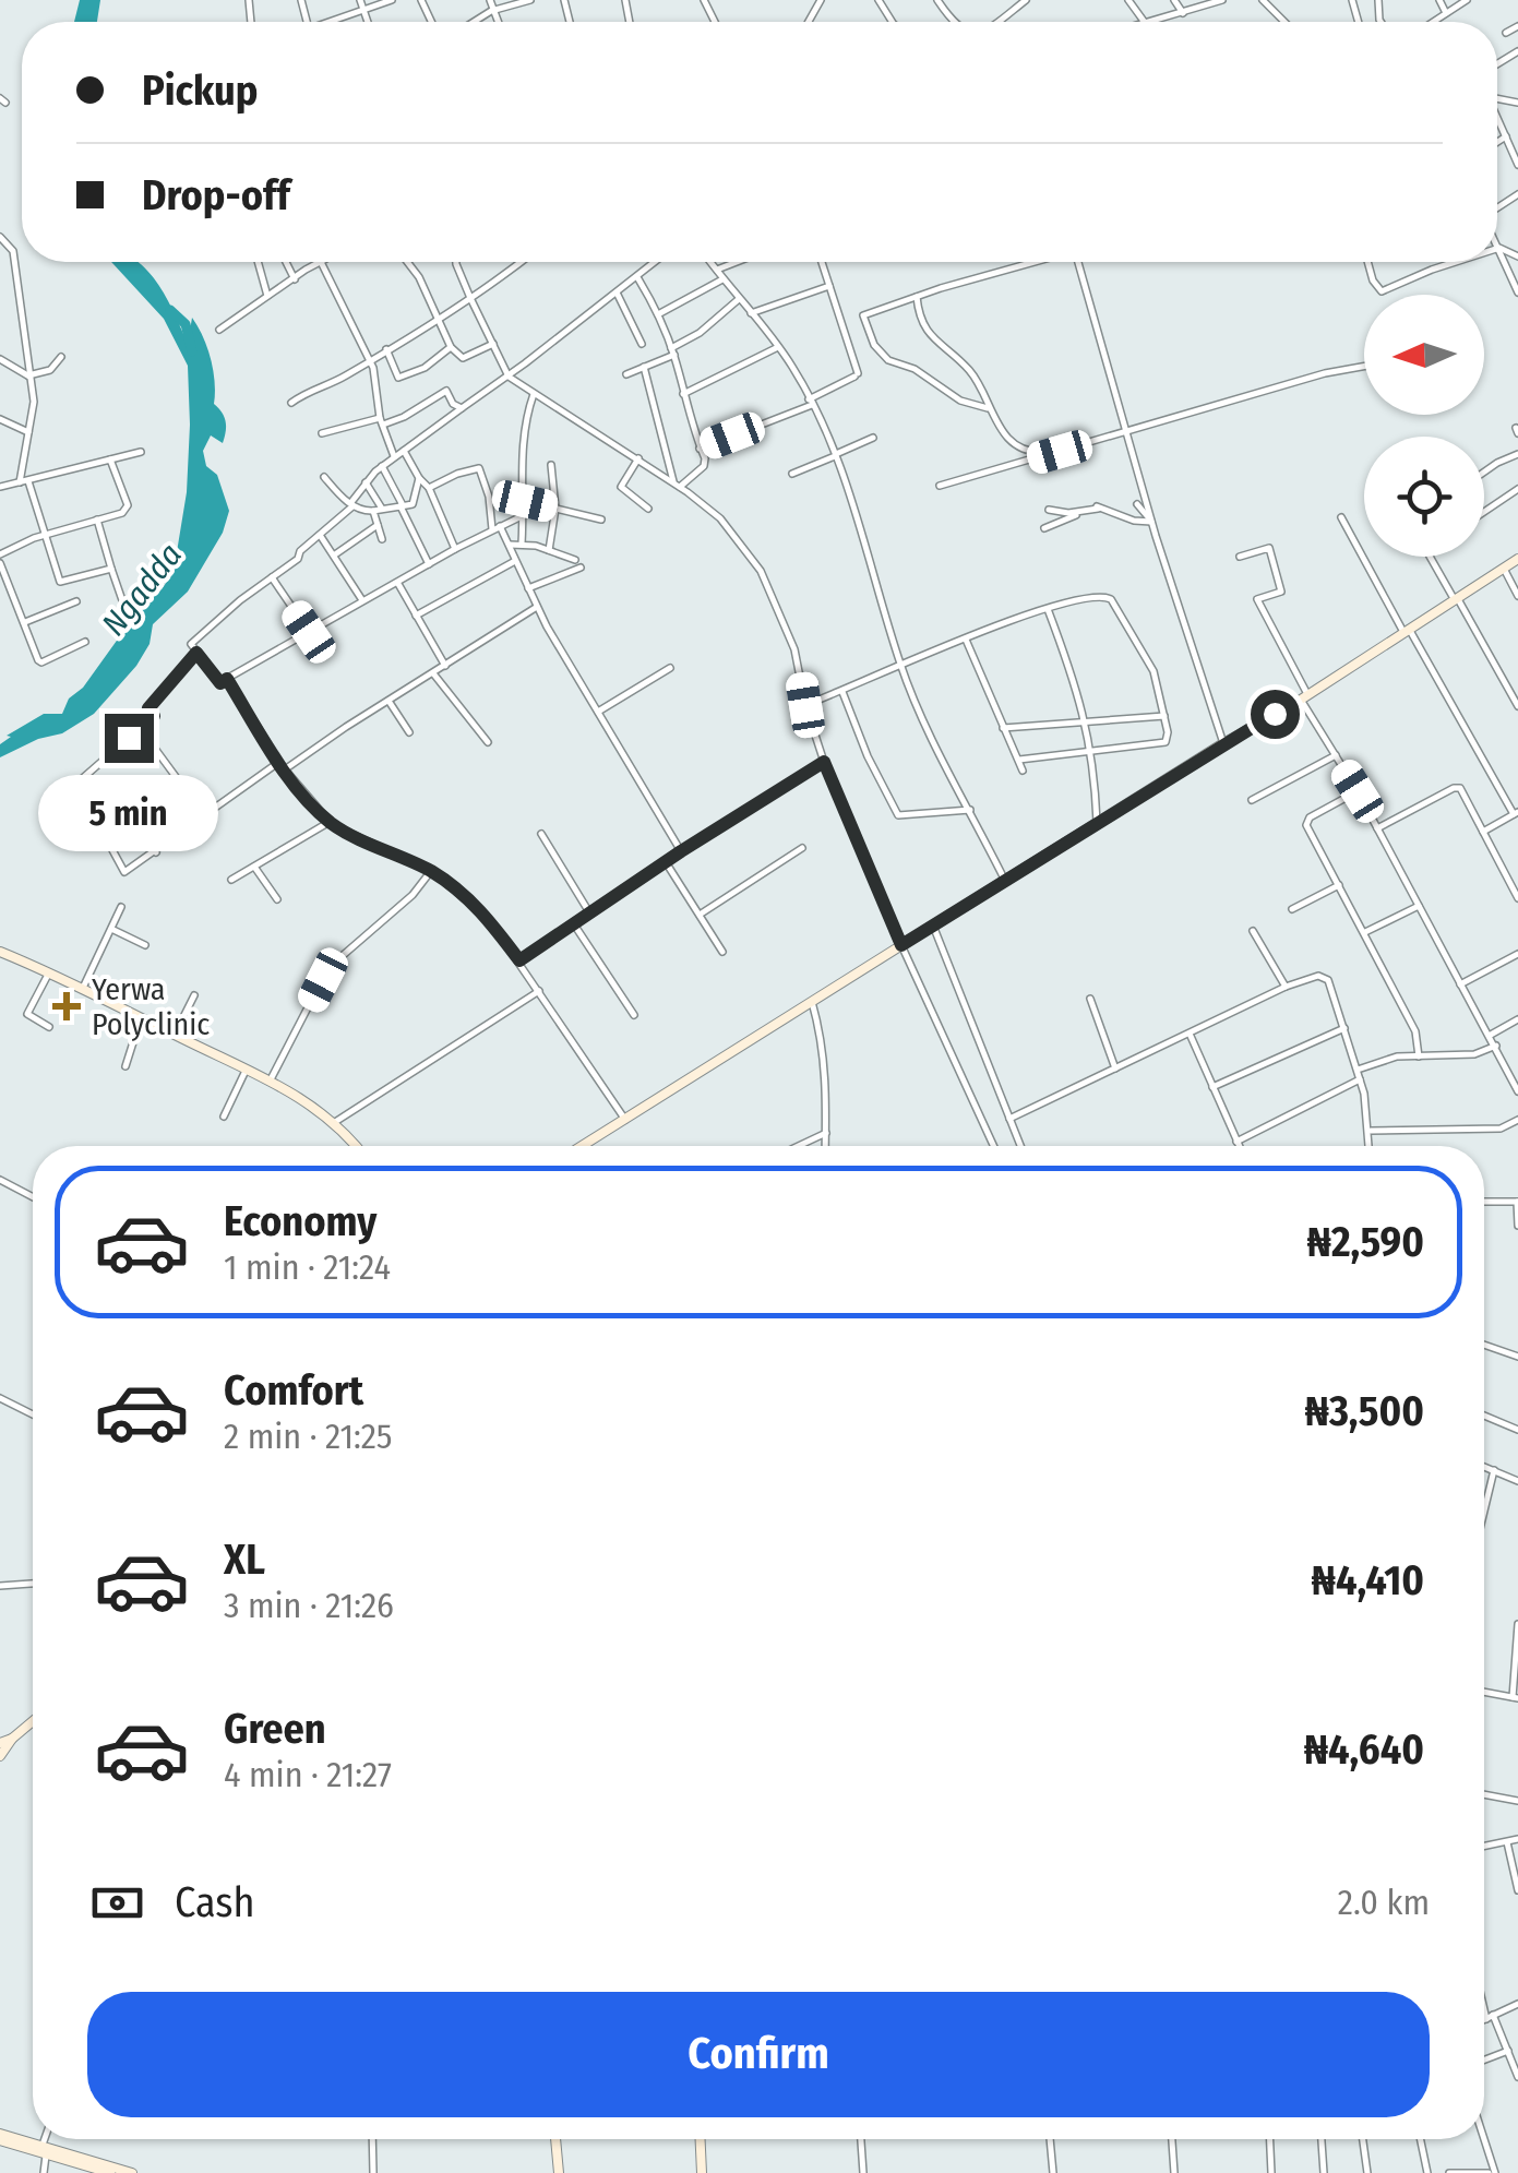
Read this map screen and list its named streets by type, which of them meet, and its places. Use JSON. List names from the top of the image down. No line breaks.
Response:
{"water":["Ngadda"],"places":{"health":["Yerwa Polyclinic"]},"north":"left","page":{"banner":["Pickup","Drop-off"],"bubble":"5 min","list":[{"name":"Economy","note":"1 min · 21:24","value":"₦2,590"},{"name":"Comfort","note":"2 min · 21:25","value":"₦3,500"},{"name":"XL","note":"3 min · 21:26","value":"₦4,410"},{"name":"Green","note":"4 min · 21:27","value":"₦4,640"}],"pay":["Cash","2.0 km"],"buttons":"Confirm"}}
